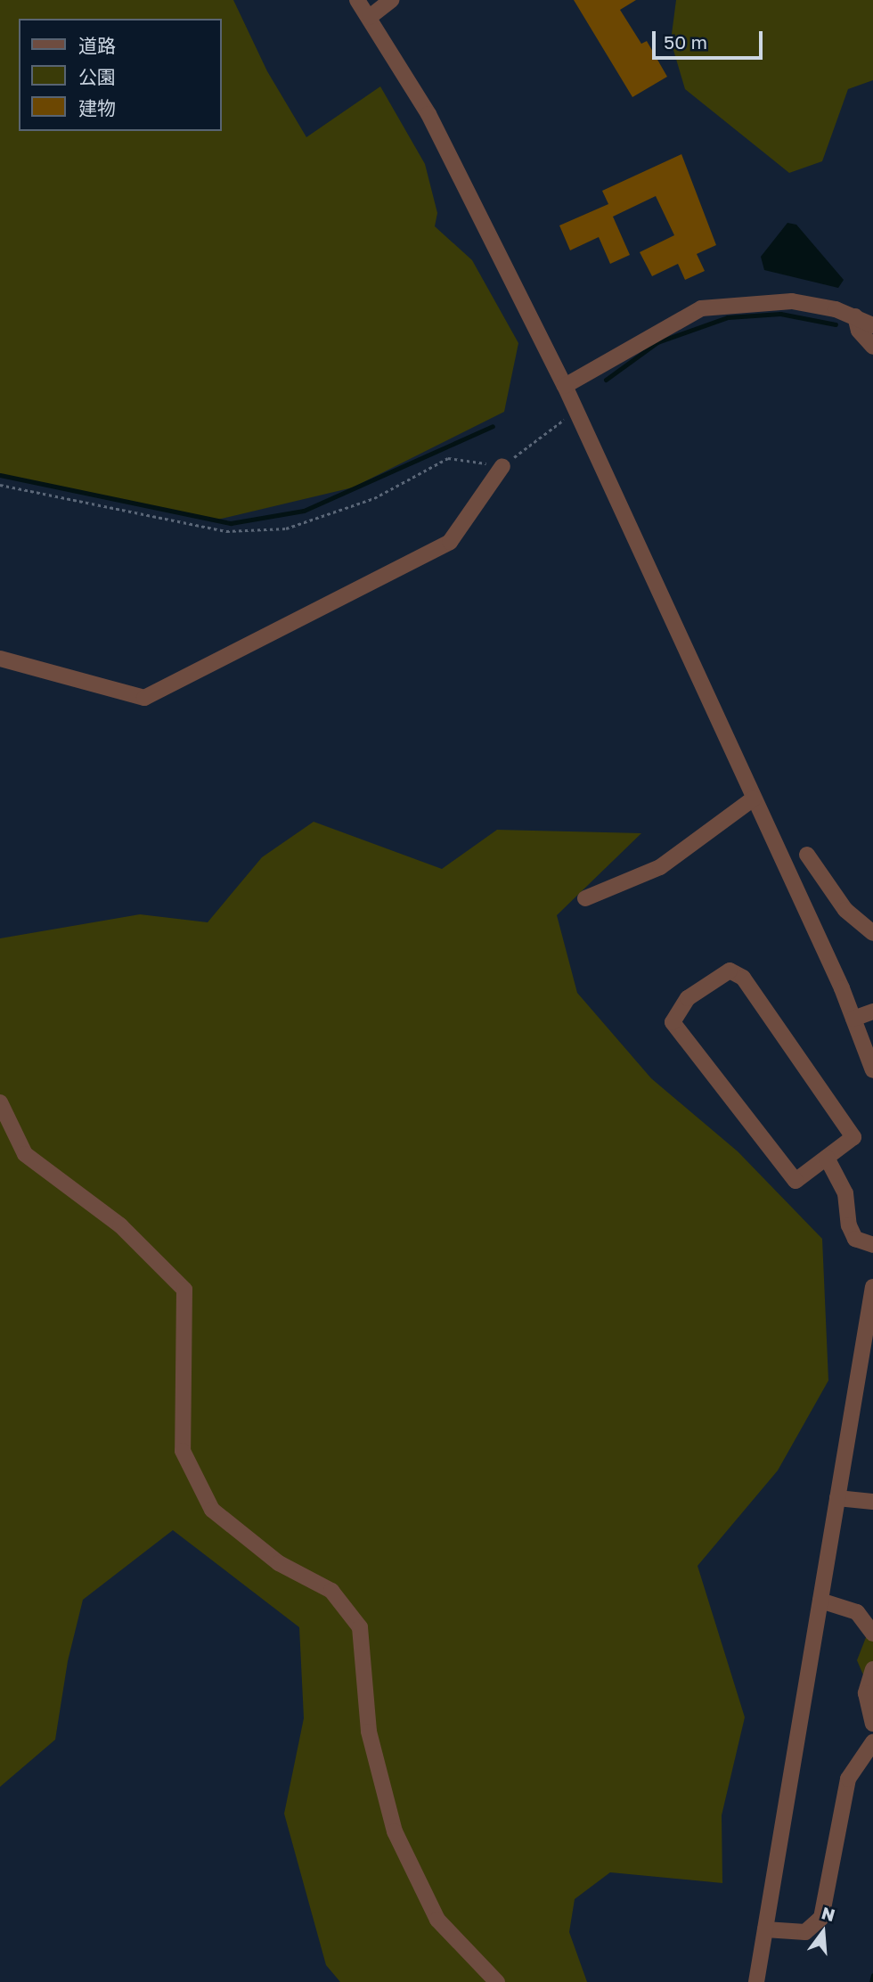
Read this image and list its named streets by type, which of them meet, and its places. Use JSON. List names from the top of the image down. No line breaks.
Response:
{"legend":["道路","公園","建物"],"scale_bar":"50 m","north":"top"}
